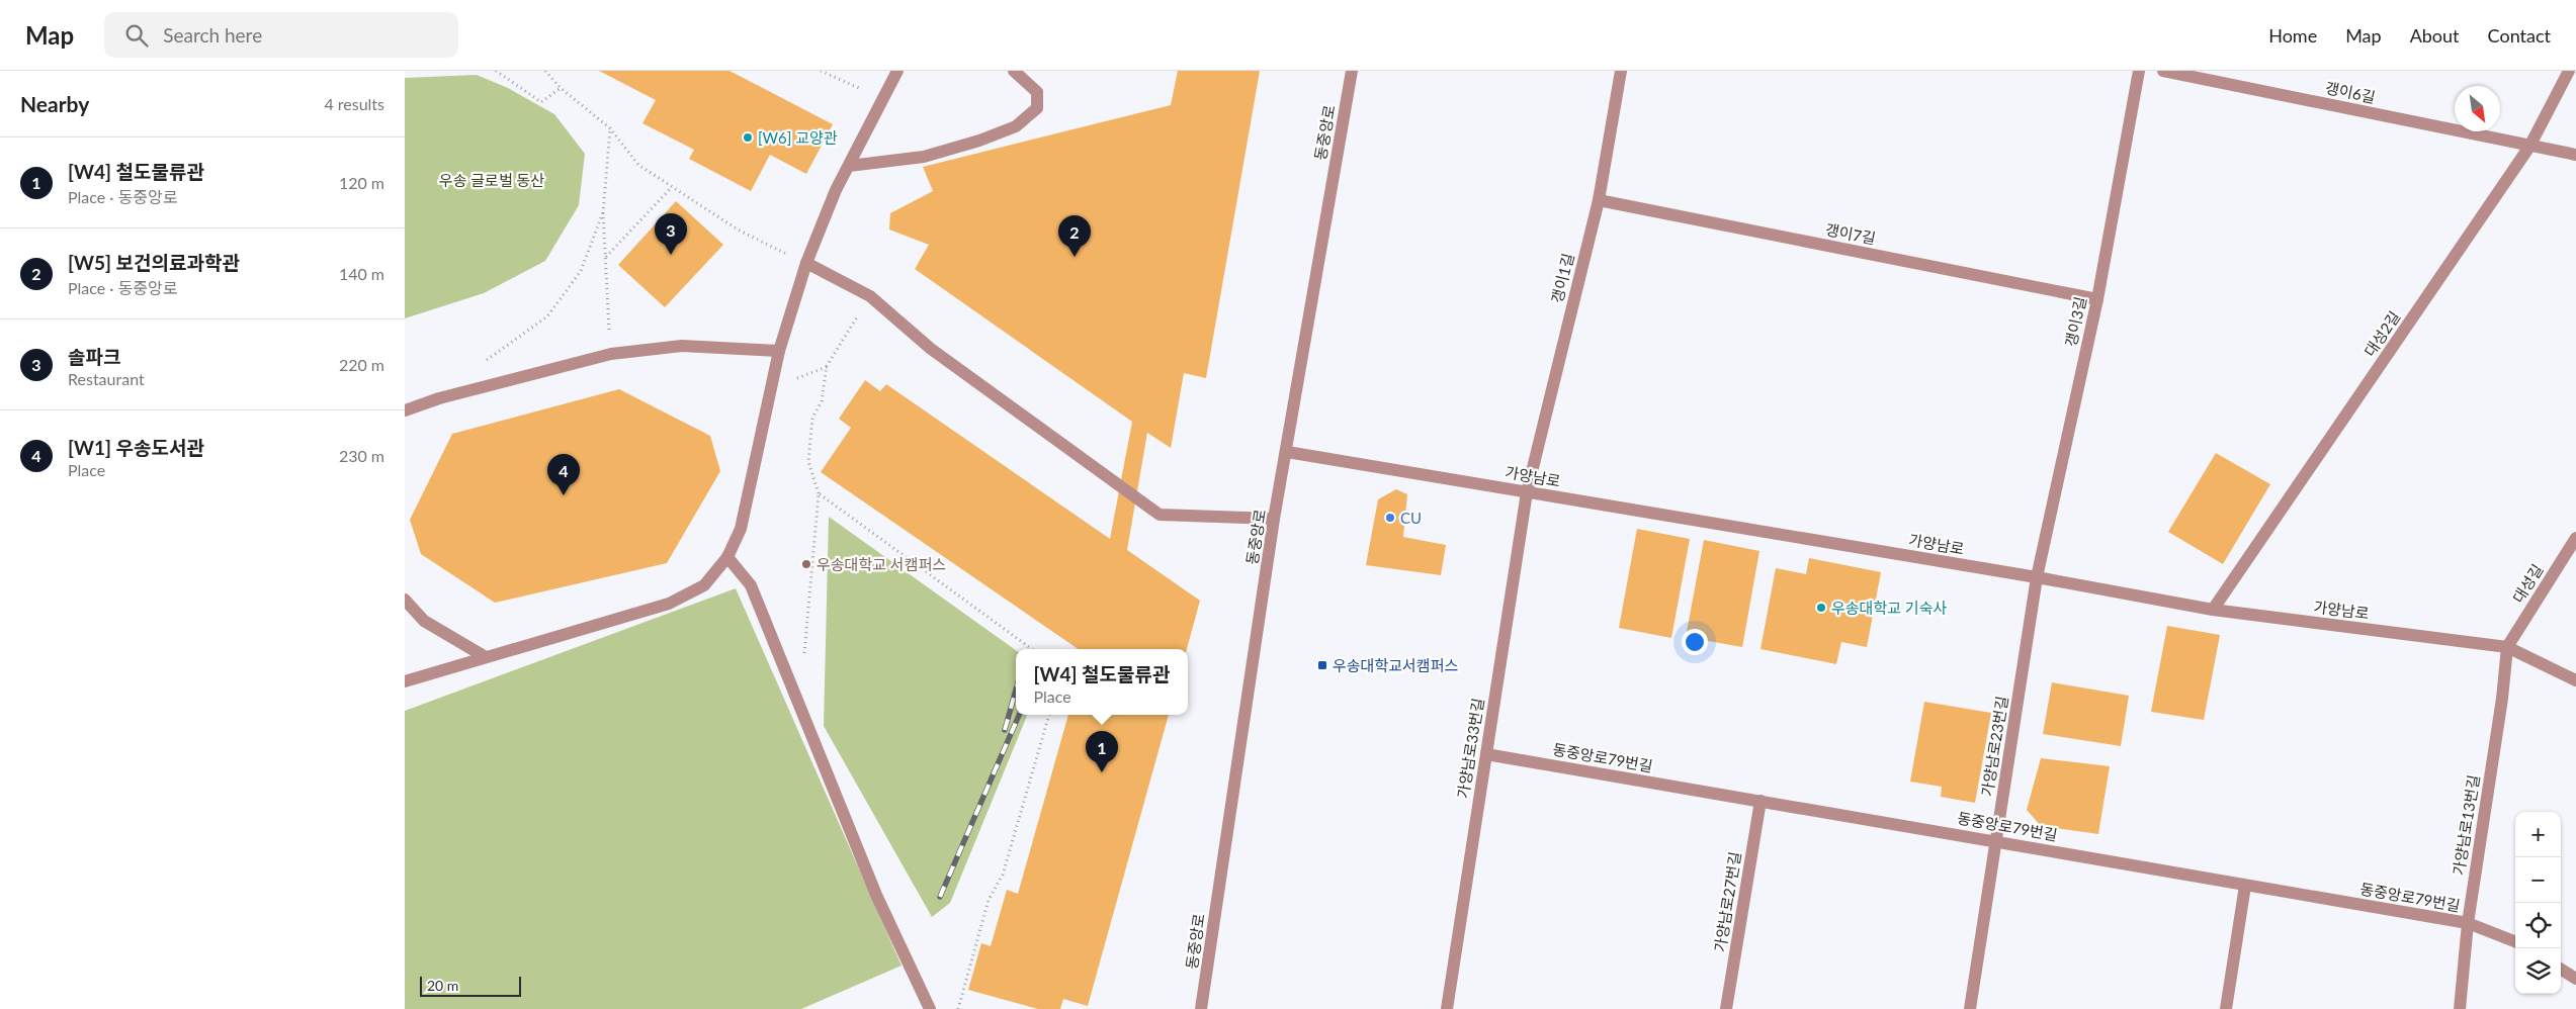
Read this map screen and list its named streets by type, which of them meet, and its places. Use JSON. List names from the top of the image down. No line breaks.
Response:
{"streets":{"street":["갱이6길","동중앙로","갱이7길","갱이1길","갱이3길","대성2길","가양남로","대성길","가양남로23번길","가양남로33번길","동중앙로79번길","가양남로13번길","가양남로27번길"]},"crossings":[["갱이6길","대성2길"],["동중앙로","가양남로"],["갱이7길","갱이1길"],["갱이7길","갱이3길"],["갱이1길","가양남로"],["갱이1길","가양남로33번길"],["갱이3길","가양남로"],["갱이3길","가양남로23번길"],["대성2길","가양남로"],["가양남로","대성길"],["가양남로","가양남로23번길"],["가양남로","가양남로33번길"],["가양남로","가양남로13번길"],["대성길","가양남로13번길"],["가양남로23번길","동중앙로79번길"],["가양남로33번길","동중앙로79번길"],["동중앙로79번길","가양남로13번길"],["동중앙로79번길","가양남로27번길"]],"parks":["우송 글로벌 동산"],"places":{"other":["[W6] 교양관","CU","우송대학교 서캠퍼스","우송대학교 기숙사"],"transit":["우송대학교서캠퍼스"]},"scale_bar":"20 m","north":"bottom right","page":{"header":"Map","search":"Search here","nav":["Home","Map","About","Contact"],"heading":["Nearby","4 results"],"list":[{"mark":"1","name":"[W4] 철도물류관","note":"Place · 동중앙로","value":"120 m"},{"mark":"2","name":"[W5] 보건의료과학관","note":"Place · 동중앙로","value":"140 m"},{"mark":"3","name":"솔파크","note":"Restaurant","value":"220 m"},{"mark":"4","name":"[W1] 우송도서관","note":"Place","value":"230 m"}],"pins":["3","2","4","1"],"popup":["[W4] 철도물류관","Place"],"map_buttons":["+","−"],"scale":"20 m"}}
